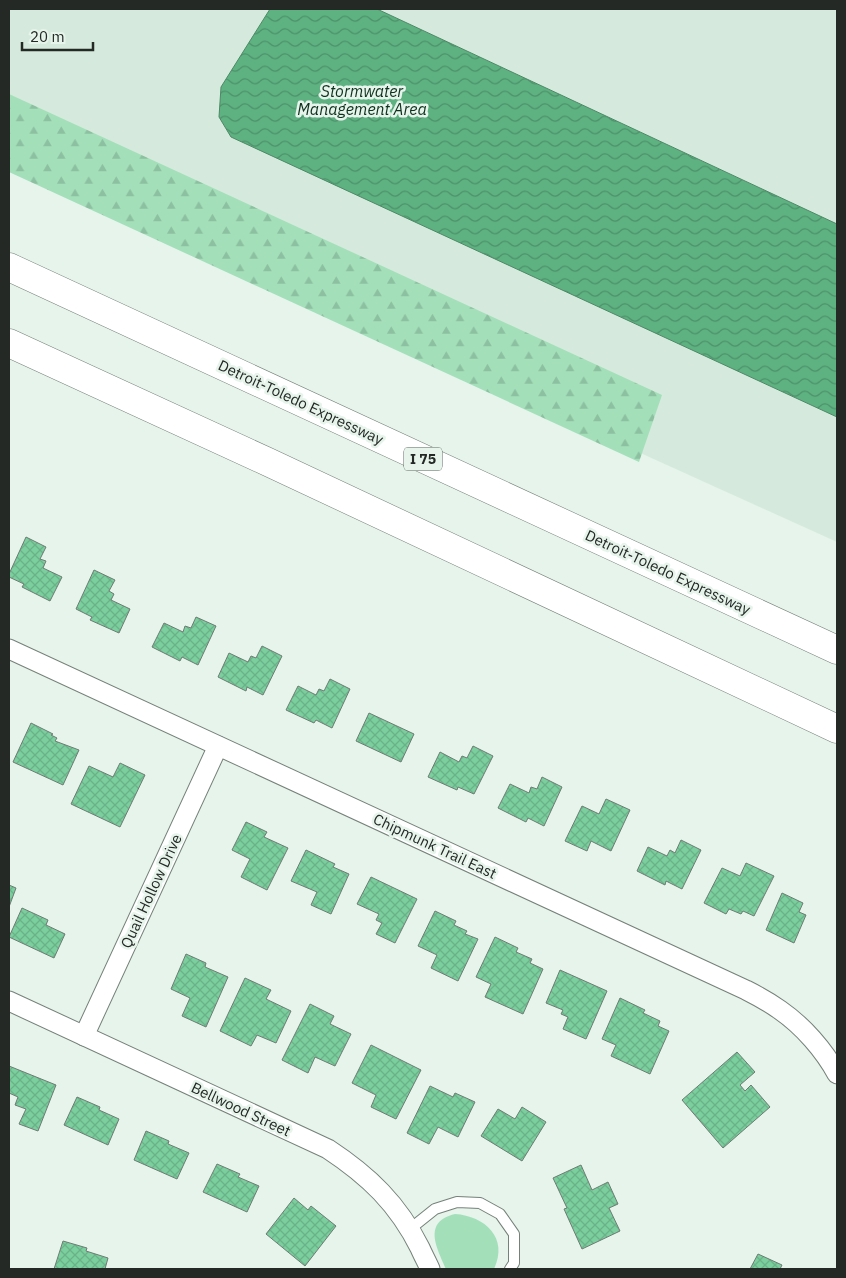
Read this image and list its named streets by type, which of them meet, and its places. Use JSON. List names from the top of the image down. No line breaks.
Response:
{"streets":{"highway":["Detroit-Toledo Expressway","I 75"],"street":["Chipmunk Trail East","Quail Hollow Drive","Bellwood Street"]},"crossings":[["Chipmunk Trail East","Quail Hollow Drive"],["Quail Hollow Drive","Bellwood Street"]],"water":["Stormwater Management Area"],"scale_bar":"20 m"}
